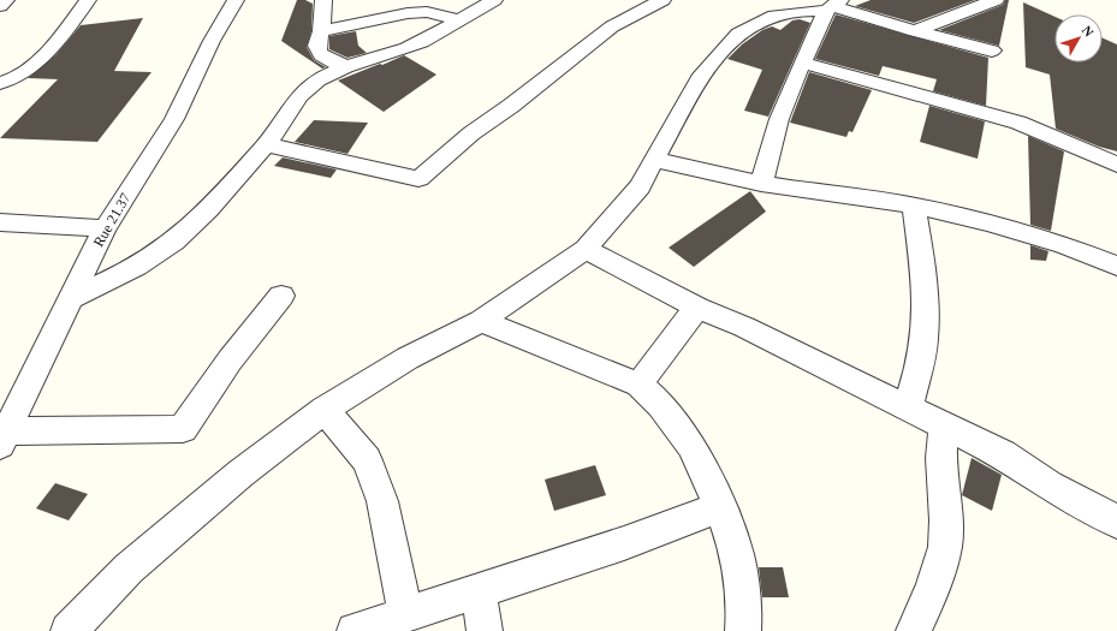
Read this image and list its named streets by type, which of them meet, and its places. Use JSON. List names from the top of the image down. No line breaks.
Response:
{"streets":{"street":["Rue 21.37"]},"north":"top right"}
